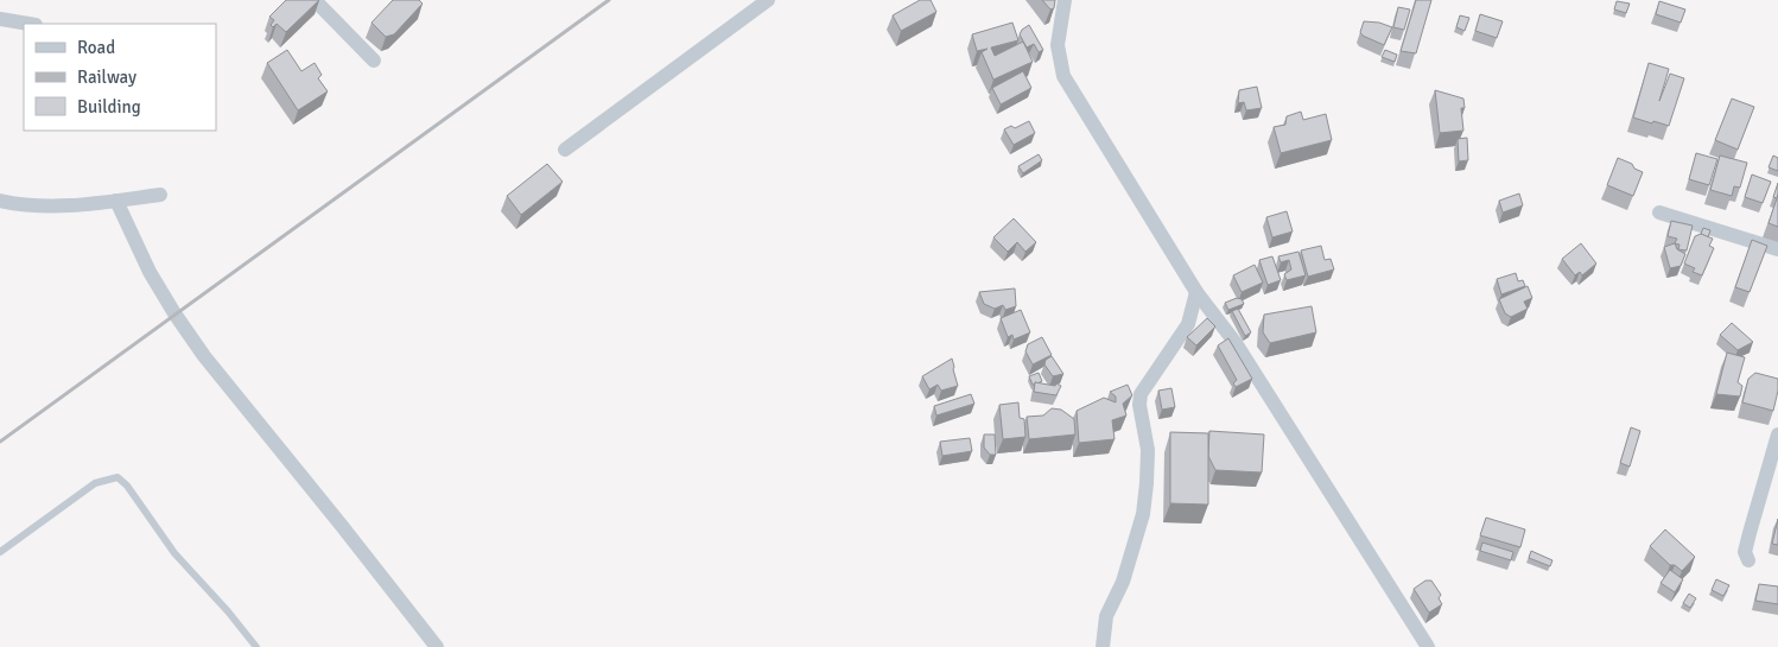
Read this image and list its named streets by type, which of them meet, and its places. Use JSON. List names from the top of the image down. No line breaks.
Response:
{"legend":["Road","Railway","Building"]}
